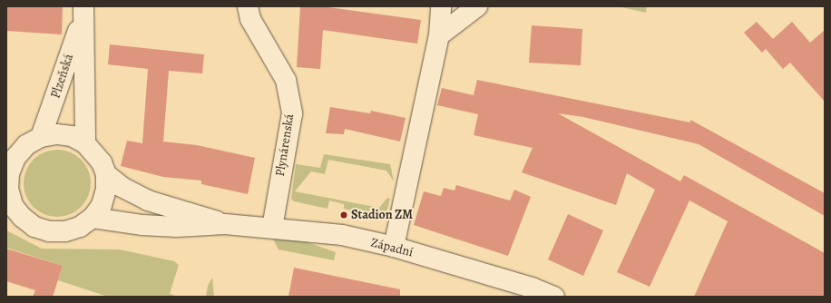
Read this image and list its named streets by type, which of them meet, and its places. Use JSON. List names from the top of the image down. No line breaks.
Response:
{"streets":{"street":["Plzeňská","Plynárenská","Západní"]},"crossings":[["Plzeňská","Západní"],["Plynárenská","Západní"]],"places":["Stadion ZM"]}
